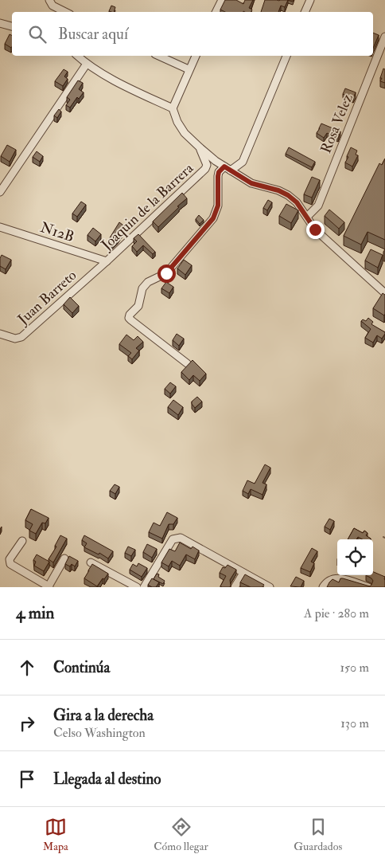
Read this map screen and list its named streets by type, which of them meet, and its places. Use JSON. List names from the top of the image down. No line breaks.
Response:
{"streets":{"street":["Rosa Velez","Joaquin de la Barrera","N12B","Juan Barreto"]},"crossings":[["Joaquin de la Barrera","N12B"],["Joaquin de la Barrera","Juan Barreto"],["N12B","Juan Barreto"]],"page":{"search":"Buscar aquí","heading":["4 min","A pie · 280 m"],"list":[["Continúa","150 m"],["Gira a la derecha","Celso Washington","130 m"],"Llegada al destino"],"nav":["Mapa","Cómo llegar","Guardados"]}}
